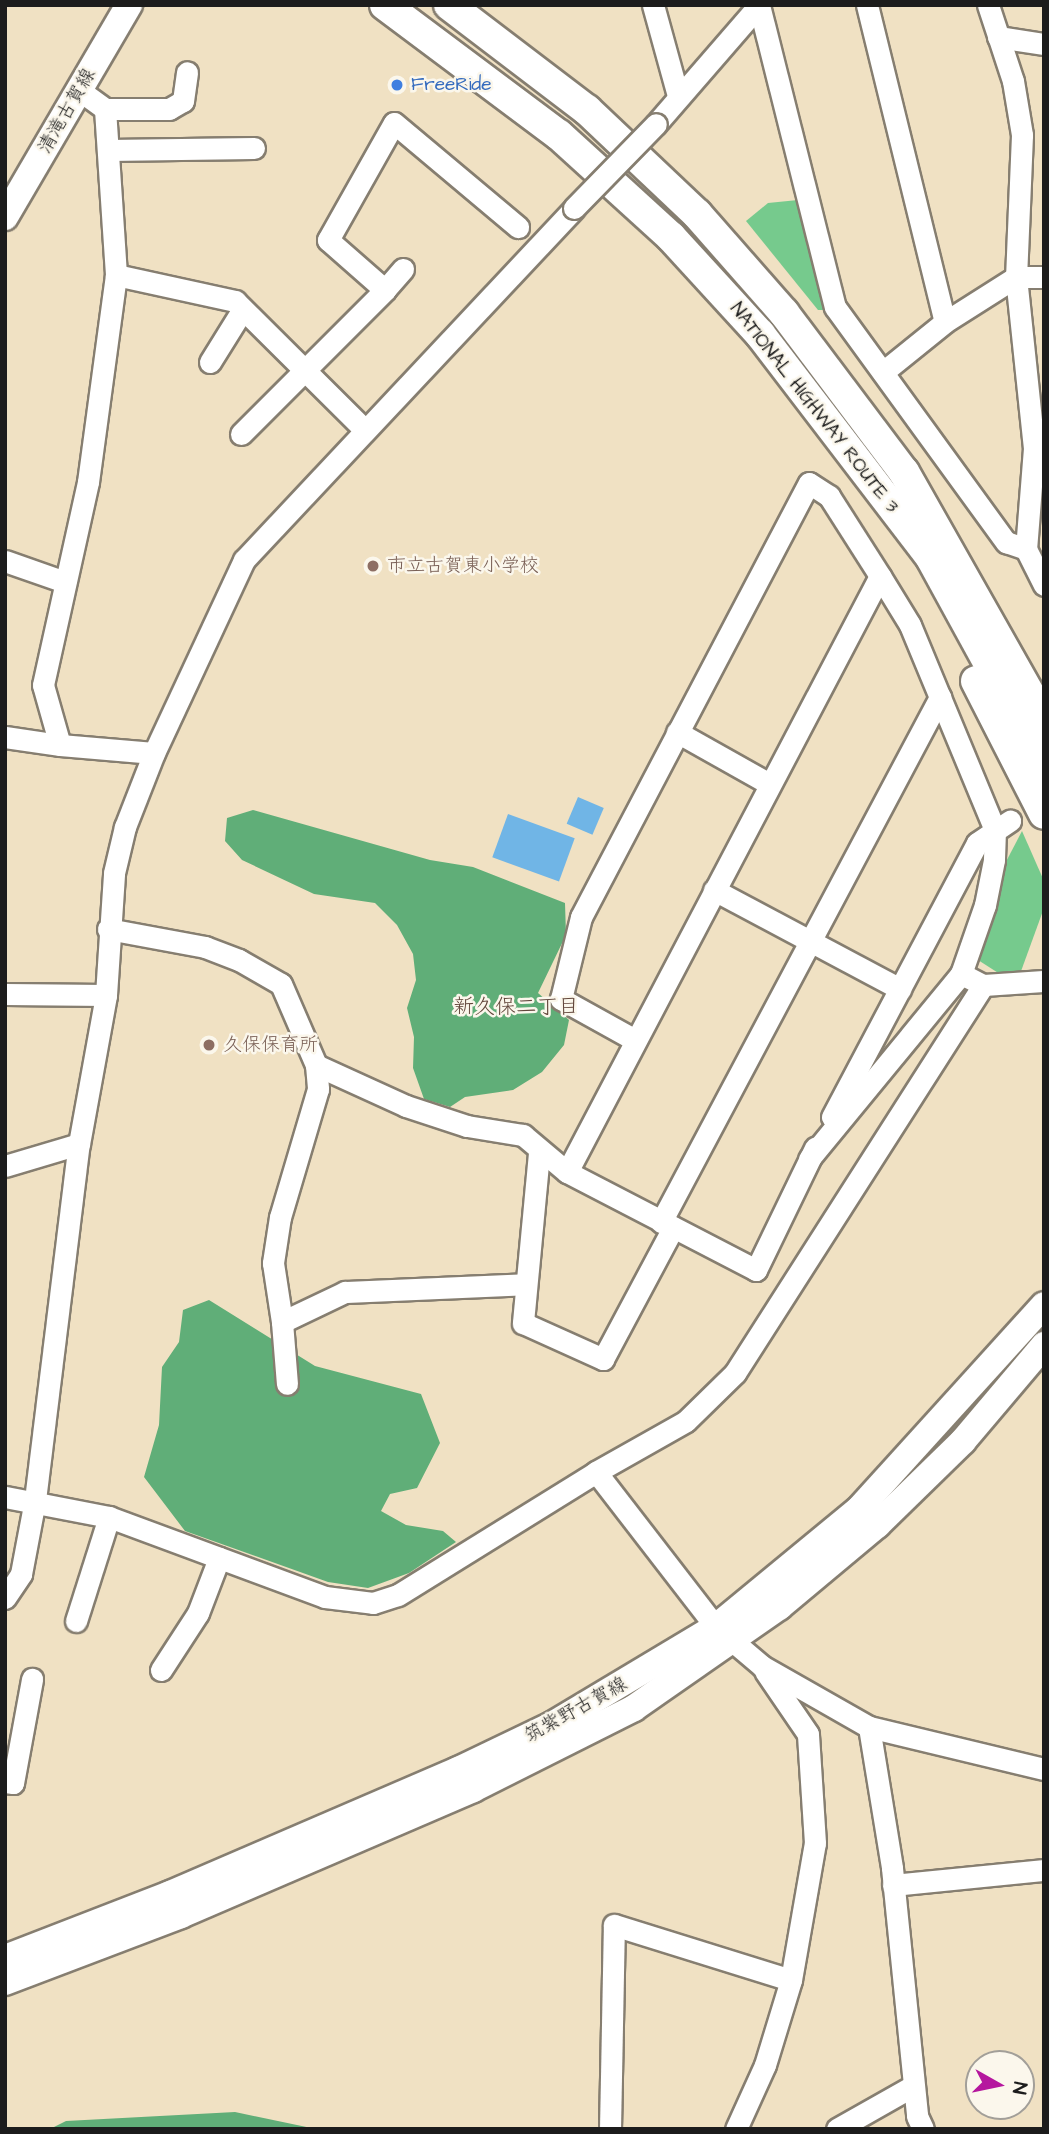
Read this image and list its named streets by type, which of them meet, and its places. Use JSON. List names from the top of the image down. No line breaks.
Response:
{"streets":{"highway":["NATIONAL HIGHWAY ROUTE 3"],"main road":["清滝古賀線","筑紫野古賀線"]},"districts":["新久保二丁目"],"places":["FreeRide","市立古賀東小学校","久保保育所"],"north":"right"}
